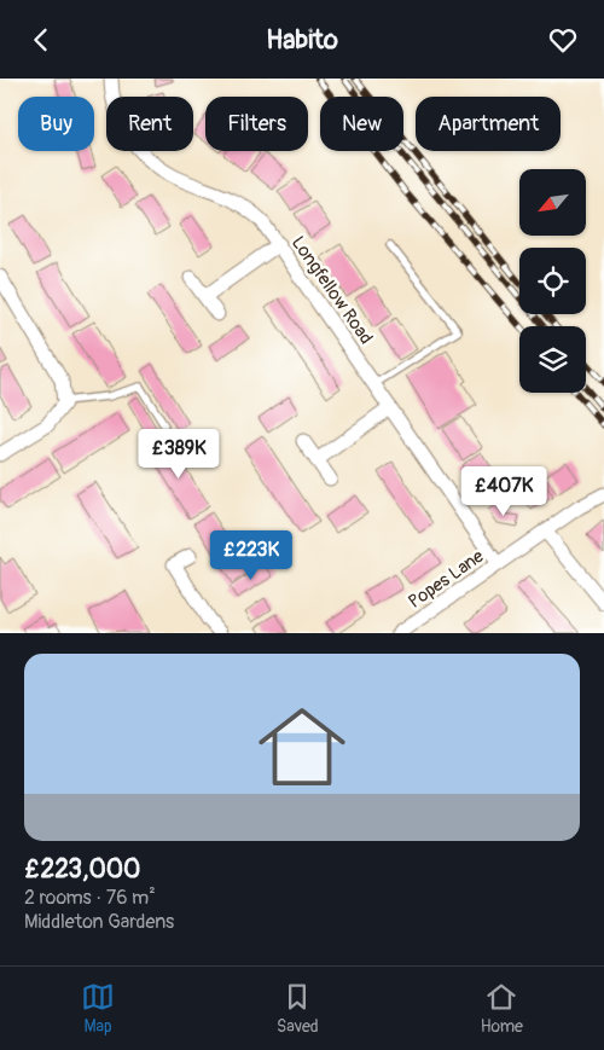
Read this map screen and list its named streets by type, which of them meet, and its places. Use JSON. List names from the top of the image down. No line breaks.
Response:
{"streets":{"street":["Longfellow Road","Popes Lane"]},"crossings":[["Longfellow Road","Popes Lane"]],"north":"bottom left","page":{"header":"Habito","chip":["Buy","Rent","Filters","New","Apartment"],"price":["£389K","£407K","£223K"],"list":[{"name":"£223,000","note":"2 rooms · 76 m² · Middleton Gardens"}],"tabs":["Map","Saved","Home"]}}
